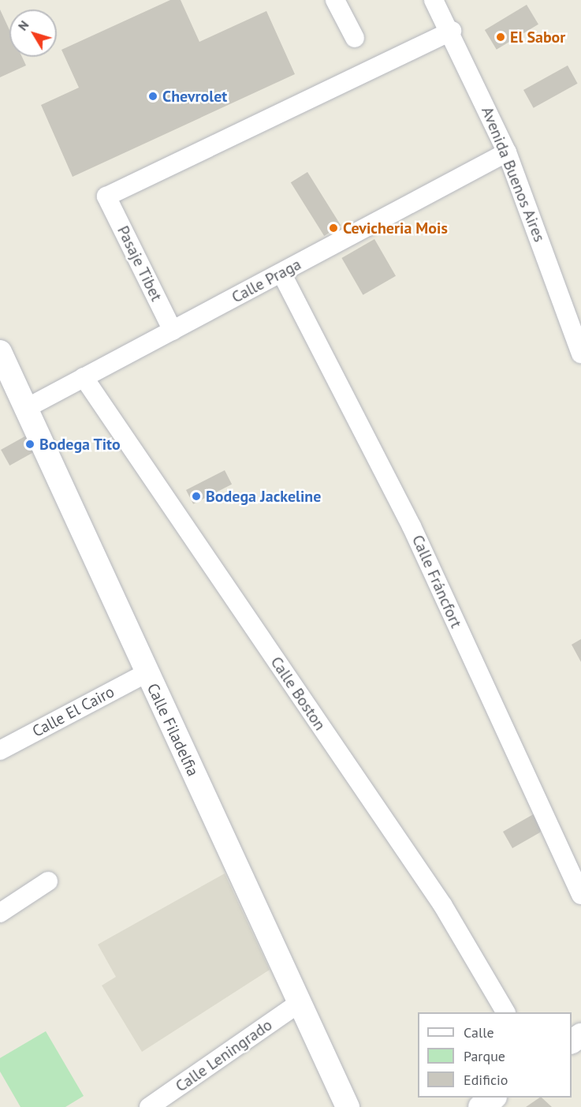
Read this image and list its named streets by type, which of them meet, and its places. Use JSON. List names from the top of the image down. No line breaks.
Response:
{"streets":{"street":["Avenida Buenos Aires","Pasaje Tibet","Calle Praga","Calle Fráncfort","Calle Boston","Calle El Cairo","Calle Filadelfia","Calle Leningrado"]},"crossings":[["Avenida Buenos Aires","Pasaje Tibet"],["Avenida Buenos Aires","Calle Praga"],["Pasaje Tibet","Calle Praga"],["Calle Praga","Calle Fráncfort"],["Calle Praga","Calle Boston"],["Calle Praga","Calle Filadelfia"],["Calle El Cairo","Calle Filadelfia"],["Calle Filadelfia","Calle Leningrado"]],"places":["El Sabor","Chevrolet","Cevicheria Mois","Bodega Tito","Bodega Jackeline"],"legend":["Calle","Parque","Edificio"],"north":"top left"}
